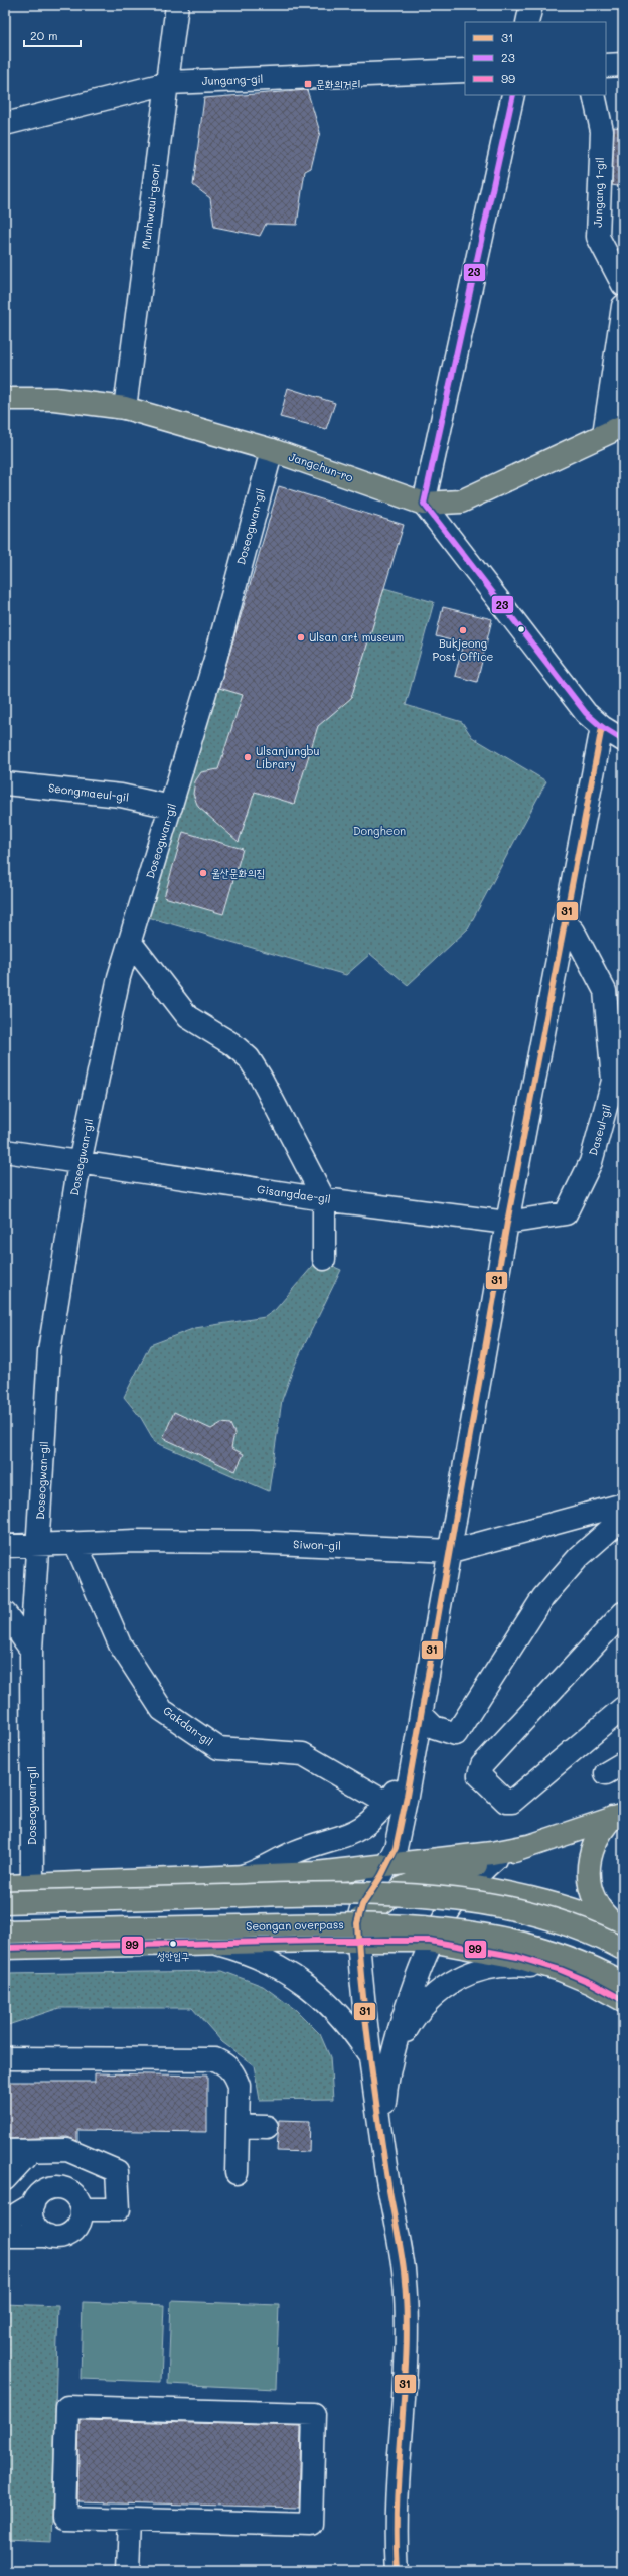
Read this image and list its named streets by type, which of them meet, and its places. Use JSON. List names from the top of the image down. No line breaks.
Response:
{"streets":{"main road":["Jangchun-ro","Seongan overpass"],"street":["Jungang-gil","Jungang 1-gil","Munhwaui-geori","Doseogwan-gil","Seongmaeul-gil","Daseul-gil","Gisangdae-gil","Siwon-gil","Gakdan-gil"]},"crossings":[["Jungang-gil","Munhwaui-geori"],["Munhwaui-geori","Jangchun-ro"],["Jangchun-ro","Doseogwan-gil"],["Doseogwan-gil","Seongmaeul-gil"],["Doseogwan-gil","Gisangdae-gil"],["Doseogwan-gil","Siwon-gil"],["Daseul-gil","Gisangdae-gil"],["Siwon-gil","Gakdan-gil"]],"parks":["Dongheon"],"places":{"transit":["문화의거리"],"other":["Bukjeong Post Office","Ulsan art museum","Ulsanjungbu Library","울산문화의집","성안입구"]},"lines":["transit line 23","transit line 31","transit line 99"],"legend":["31","23","99"],"scale_bar":"20 m"}
